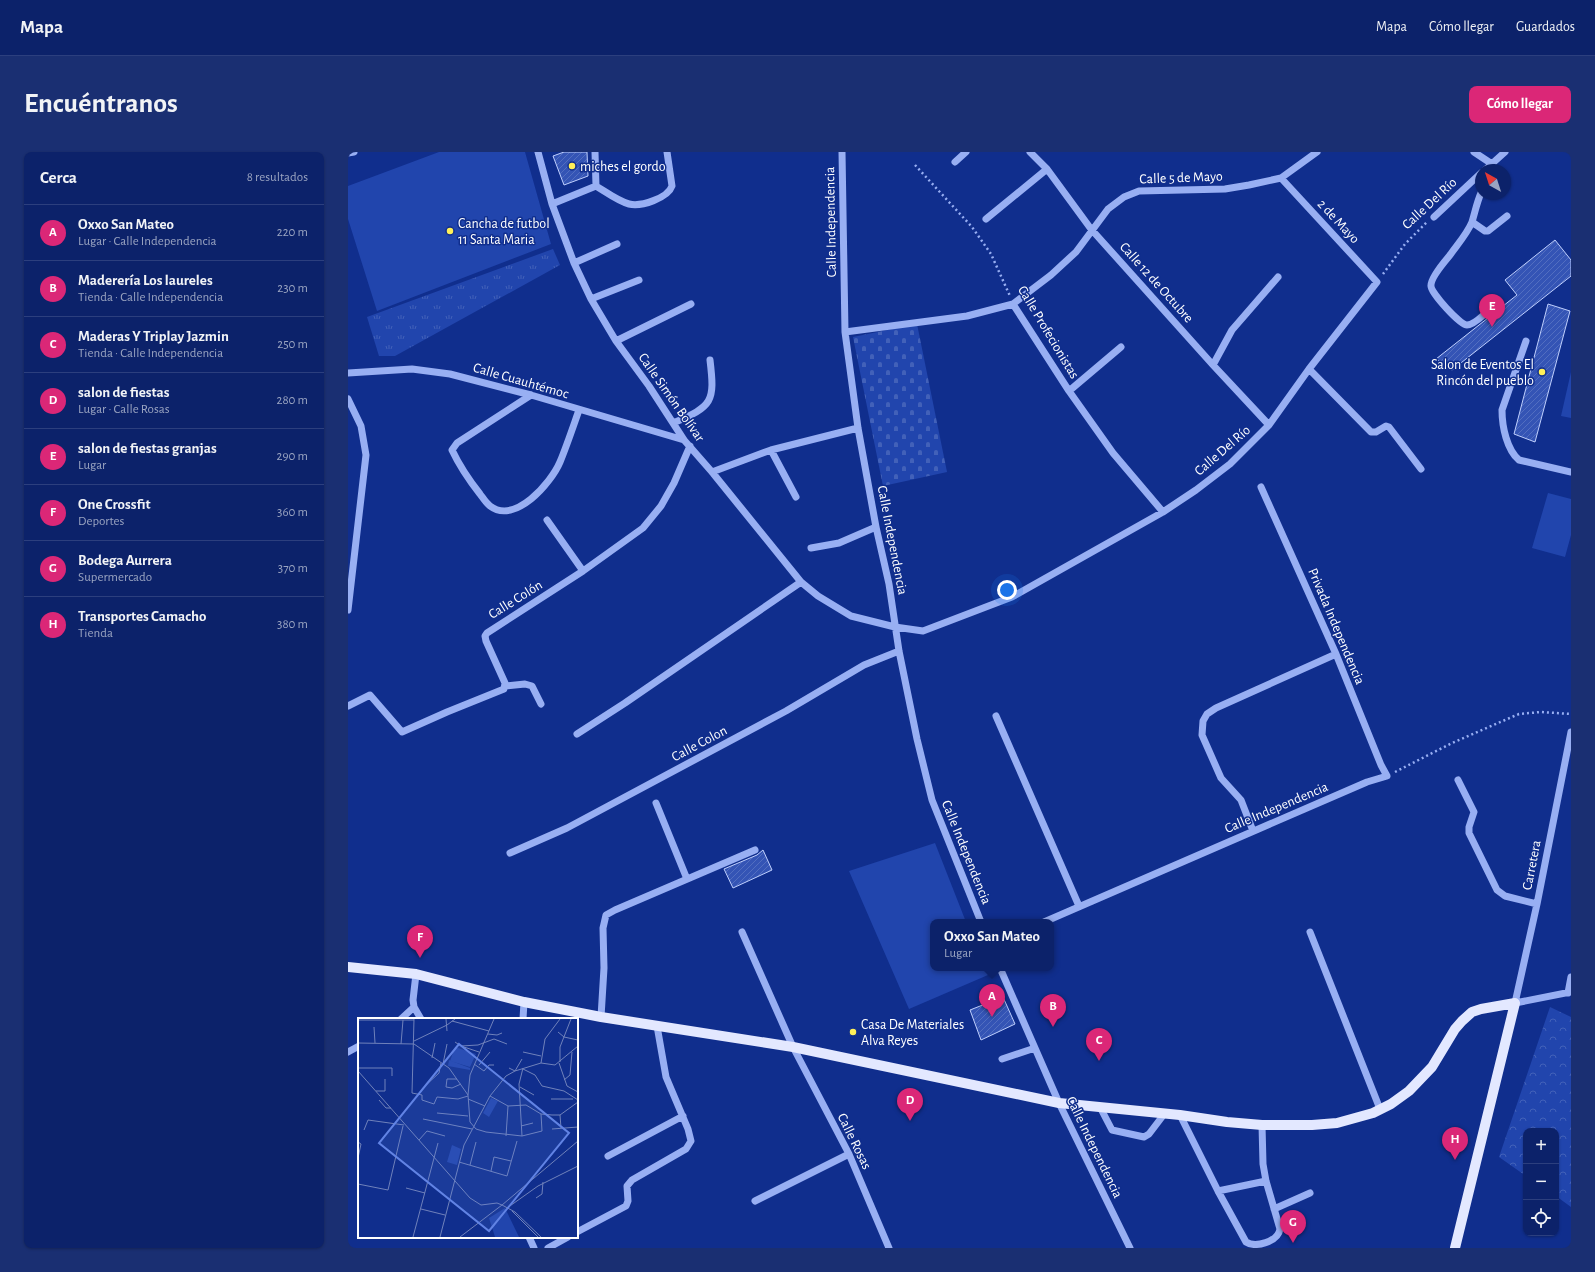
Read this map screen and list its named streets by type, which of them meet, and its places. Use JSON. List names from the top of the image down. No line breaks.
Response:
{"streets":{"street":["Calle 5 de Mayo","Calle Del Río","2 de Mayo","Calle Independencia","Calle 12 de Octubre","Calle Profecionistas","Calle Cuauhtémoc","Calle Simón Bolívar","Calle Colón","Privada Independencia","Calle Colon","Carretera","Calle Rosas"]},"crossings":[["Calle 5 de Mayo","2 de Mayo"],["Calle 5 de Mayo","Calle Independencia"],["Calle 5 de Mayo","Calle 12 de Octubre"],["Calle 5 de Mayo","Calle Profecionistas"],["Calle Del Río","2 de Mayo"],["Calle Del Río","Calle Independencia"],["Calle Del Río","Calle 12 de Octubre"],["Calle Del Río","Calle Profecionistas"],["Calle Del Río","Calle Simón Bolívar"],["Calle Independencia","Calle Simón Bolívar"],["Calle Independencia","Privada Independencia"],["Calle Independencia","Calle Colon"],["Calle Cuauhtémoc","Calle Simón Bolívar"],["Calle Simón Bolívar","Calle Colón"]],"places":["miches el gordo","Cancha de futbol 11 Santa Maria","Salon de Eventos El Rincón del pueblo","Casa De Materiales Alva Reyes"],"north":"top left","page":{"header":"Mapa","nav":["Mapa","Cómo llegar","Guardados"],"buttons":"Cómo llegar","title":"Encuéntranos","heading":["Cerca","8 resultados"],"list":[{"mark":"A","name":"Oxxo San Mateo","note":"Lugar · Calle Independencia","value":"220 m"},{"mark":"B","name":"Maderería Los laureles","note":"Tienda · Calle Independencia","value":"230 m"},{"mark":"C","name":"Maderas Y Triplay Jazmin","note":"Tienda · Calle Independencia","value":"250 m"},{"mark":"D","name":"salon de fiestas","note":"Lugar · Calle Rosas","value":"280 m"},{"mark":"E","name":"salon de fiestas granjas","note":"Lugar","value":"290 m"},{"mark":"F","name":"One Crossfit","note":"Deportes","value":"360 m"},{"mark":"G","name":"Bodega Aurrera","note":"Supermercado","value":"370 m"},{"mark":"H","name":"Transportes Camacho","note":"Tienda","value":"380 m"}],"pins":["E","F","A","B","C","D","H","G"],"popup":["Oxxo San Mateo","Lugar"],"map_buttons":["+","−"]}}
